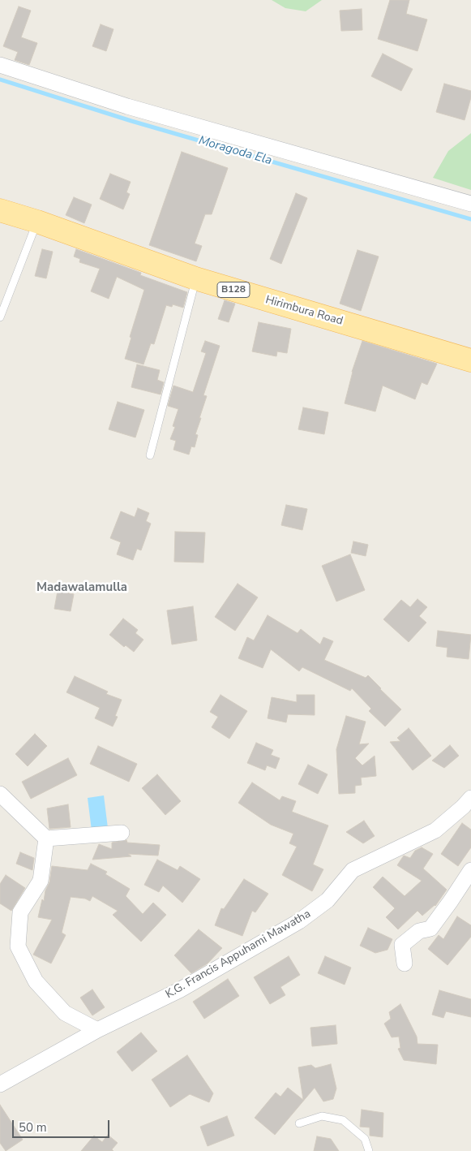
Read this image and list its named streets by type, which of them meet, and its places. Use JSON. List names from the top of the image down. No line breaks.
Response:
{"streets":{"main road":["B128","Hirimbura Road"],"street":["K.G. Francis Appuhami Mawatha"]},"districts":["Madawalamulla"],"water":["Moragoda Ela"],"scale_bar":"50 m"}
